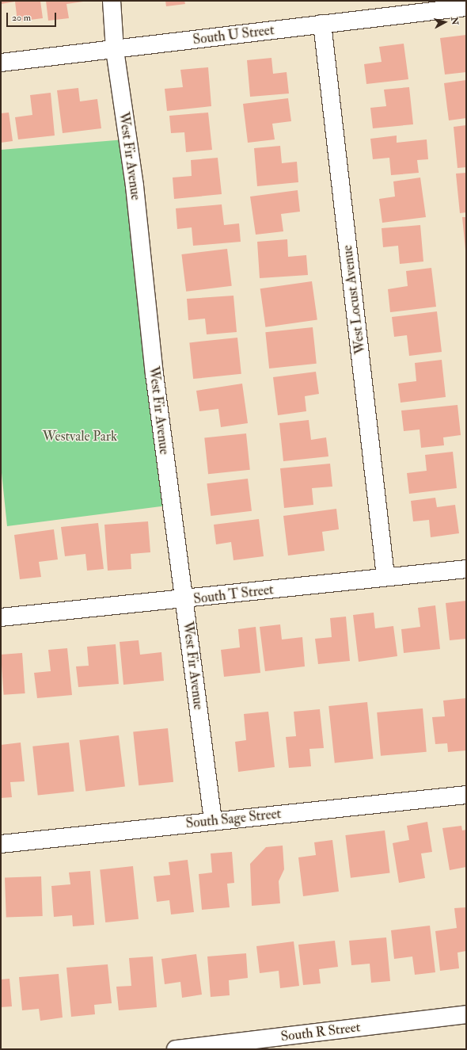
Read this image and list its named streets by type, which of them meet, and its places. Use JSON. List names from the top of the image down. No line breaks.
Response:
{"streets":{"street":["South U Street","West Fir Avenue","West Locust Avenue","South T Street","South Sage Street","South R Street"]},"crossings":[["South U Street","West Fir Avenue"],["South U Street","West Locust Avenue"],["West Fir Avenue","South T Street"],["West Fir Avenue","South Sage Street"],["West Locust Avenue","South T Street"]],"parks":["Westvale Park"],"scale_bar":"20 m","north":"right"}
